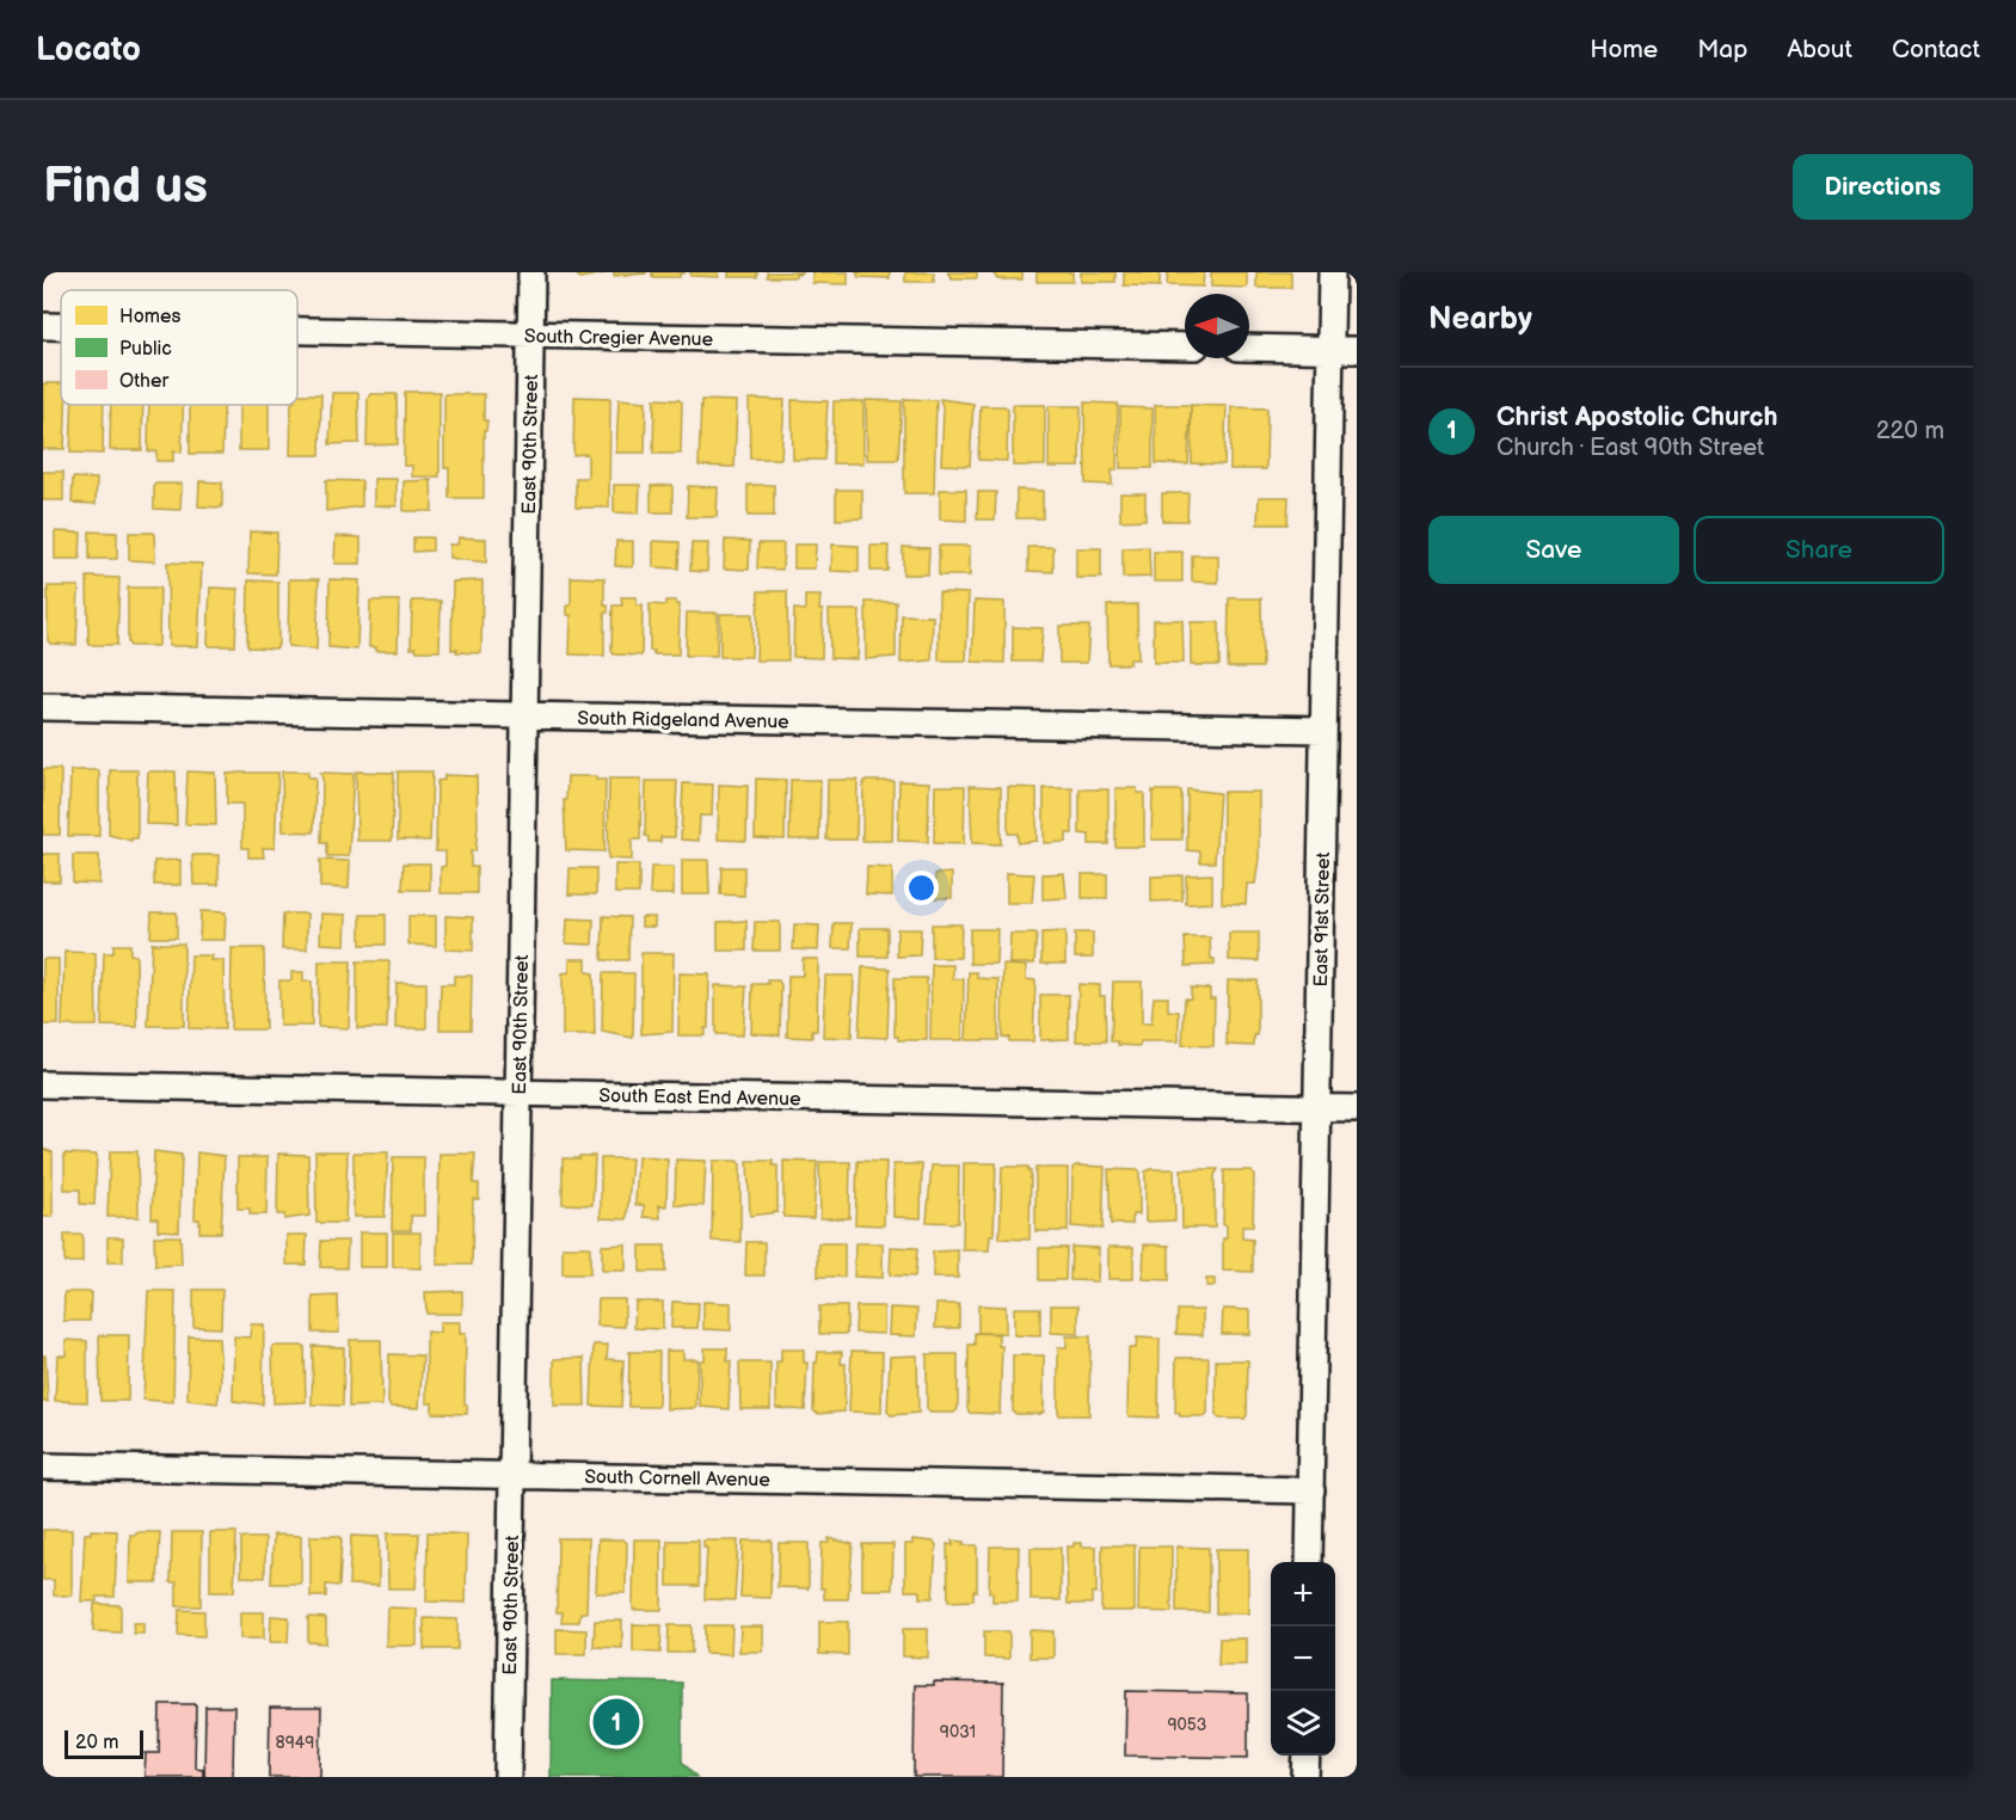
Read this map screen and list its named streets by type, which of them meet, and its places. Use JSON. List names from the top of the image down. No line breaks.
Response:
{"streets":{"street":["South Cregier Avenue","East 90th Street","South Ridgeland Avenue","East 91st Street","South East End Avenue","South Cornell Avenue"]},"crossings":[["South Cregier Avenue","East 90th Street"],["East 90th Street","South Ridgeland Avenue"],["East 90th Street","South East End Avenue"],["East 90th Street","South Cornell Avenue"],["South Ridgeland Avenue","East 91st Street"],["East 91st Street","South East End Avenue"],["East 91st Street","South Cornell Avenue"]],"house_numbers":["9053","9031","8949"],"legend":["Homes","Public","Other"],"scale_bar":"20 m","north":"left","page":{"header":"Locato","nav":["Home","Map","About","Contact"],"buttons":["Directions",["Save","Share"]],"title":"Find us","heading":"Nearby","list":[{"mark":"1","name":"Christ Apostolic Church","note":"Church · East 90th Street","value":"220 m"}],"map_buttons":["+","−"],"pins":"1","scale":"20 m"}}
